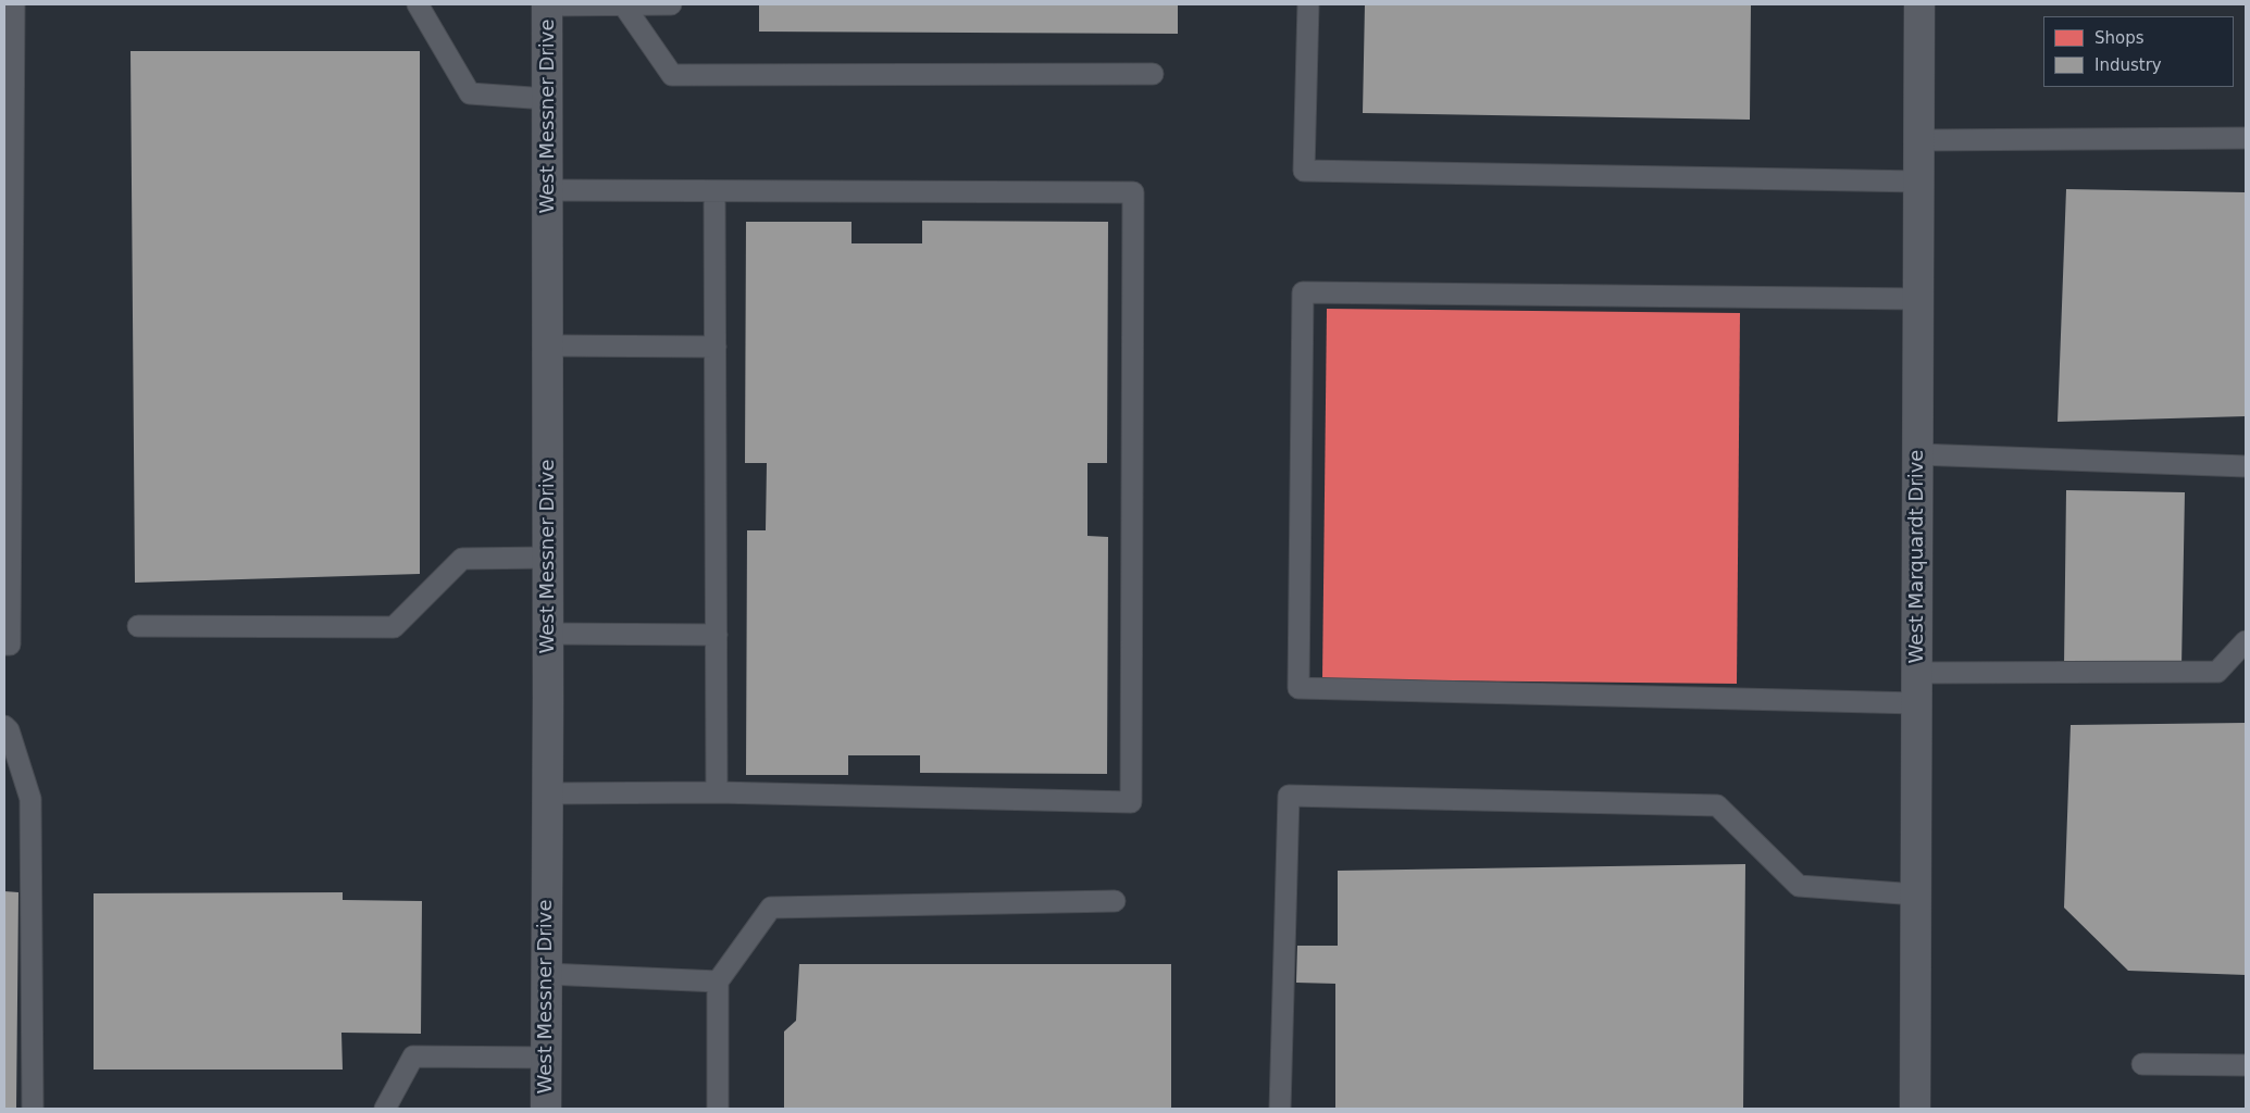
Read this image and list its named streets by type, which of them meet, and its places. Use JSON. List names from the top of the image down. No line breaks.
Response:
{"streets":{"street":["West Messner Drive","West Marquardt Drive"]},"legend":["Shops","Industry"]}
